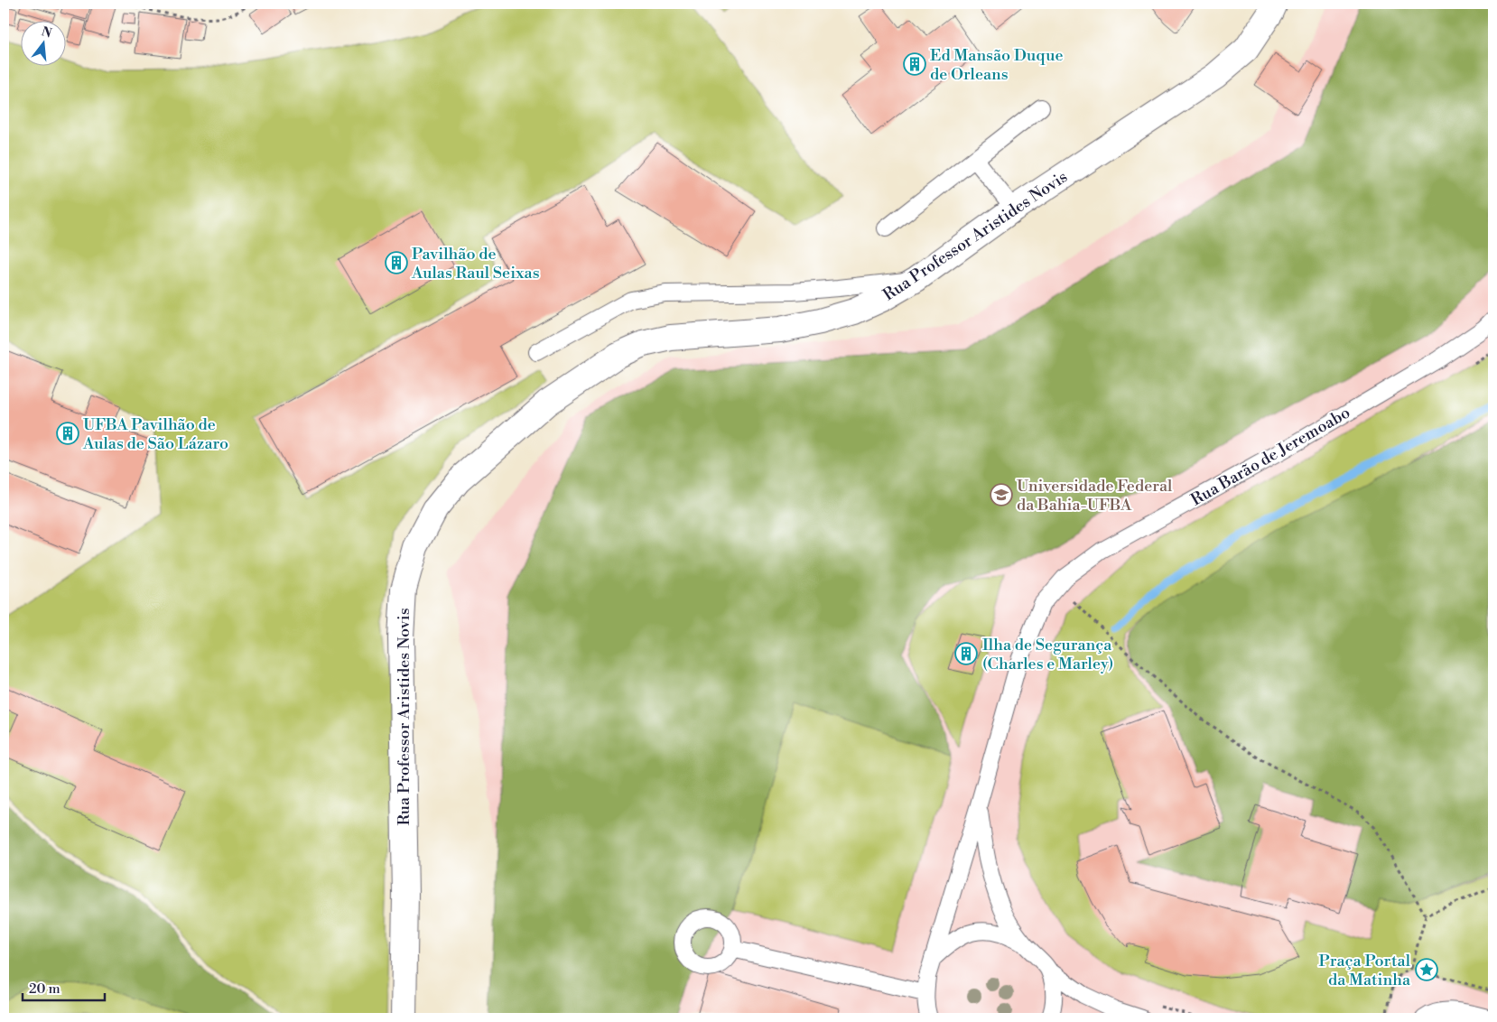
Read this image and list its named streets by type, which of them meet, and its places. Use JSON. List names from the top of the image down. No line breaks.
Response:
{"streets":{"street":["Rua Professor Aristides Novis"],"lane":["Rua Barão de Jeremoabo"]},"places":{"building":["Ed Mansão Duque de Orleans","Pavilhão de Aulas Raul Seixas","UFBA Pavilhão de Aulas de São Lázaro","Ilha de Segurança (Charles e Marley)"],"school or university":["Universidade Federal da Bahia-UFBA"],"place":["Praça Portal da Matinha"]},"scale_bar":"20 m","north":"top"}
